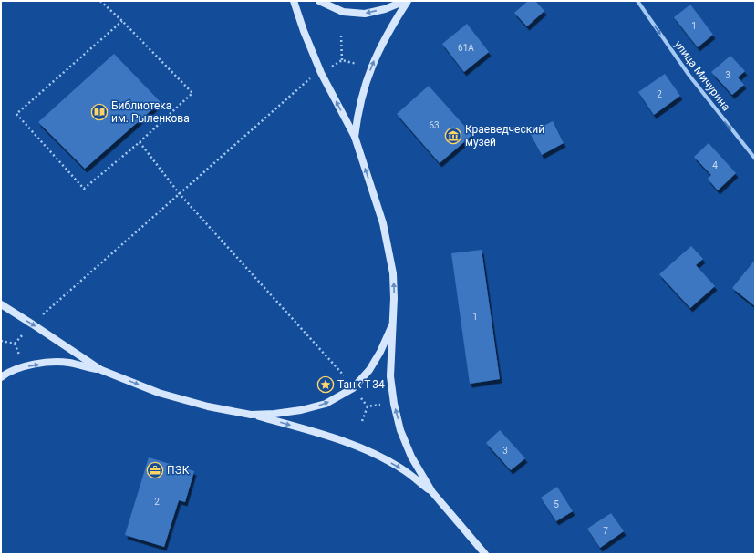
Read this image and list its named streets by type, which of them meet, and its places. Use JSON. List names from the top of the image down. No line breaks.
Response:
{"streets":{"street":["улица Мичурина"]},"one_way":["улица Мичурина"],"places":{"library":["Библиотека им. Рыленкова"],"museum":["Краеведческий музей"],"place":["Танк Т-34"],"office":["ПЭК"]},"house_numbers":["1","61А","3","2","63","4","1","3","2","5","7"]}
